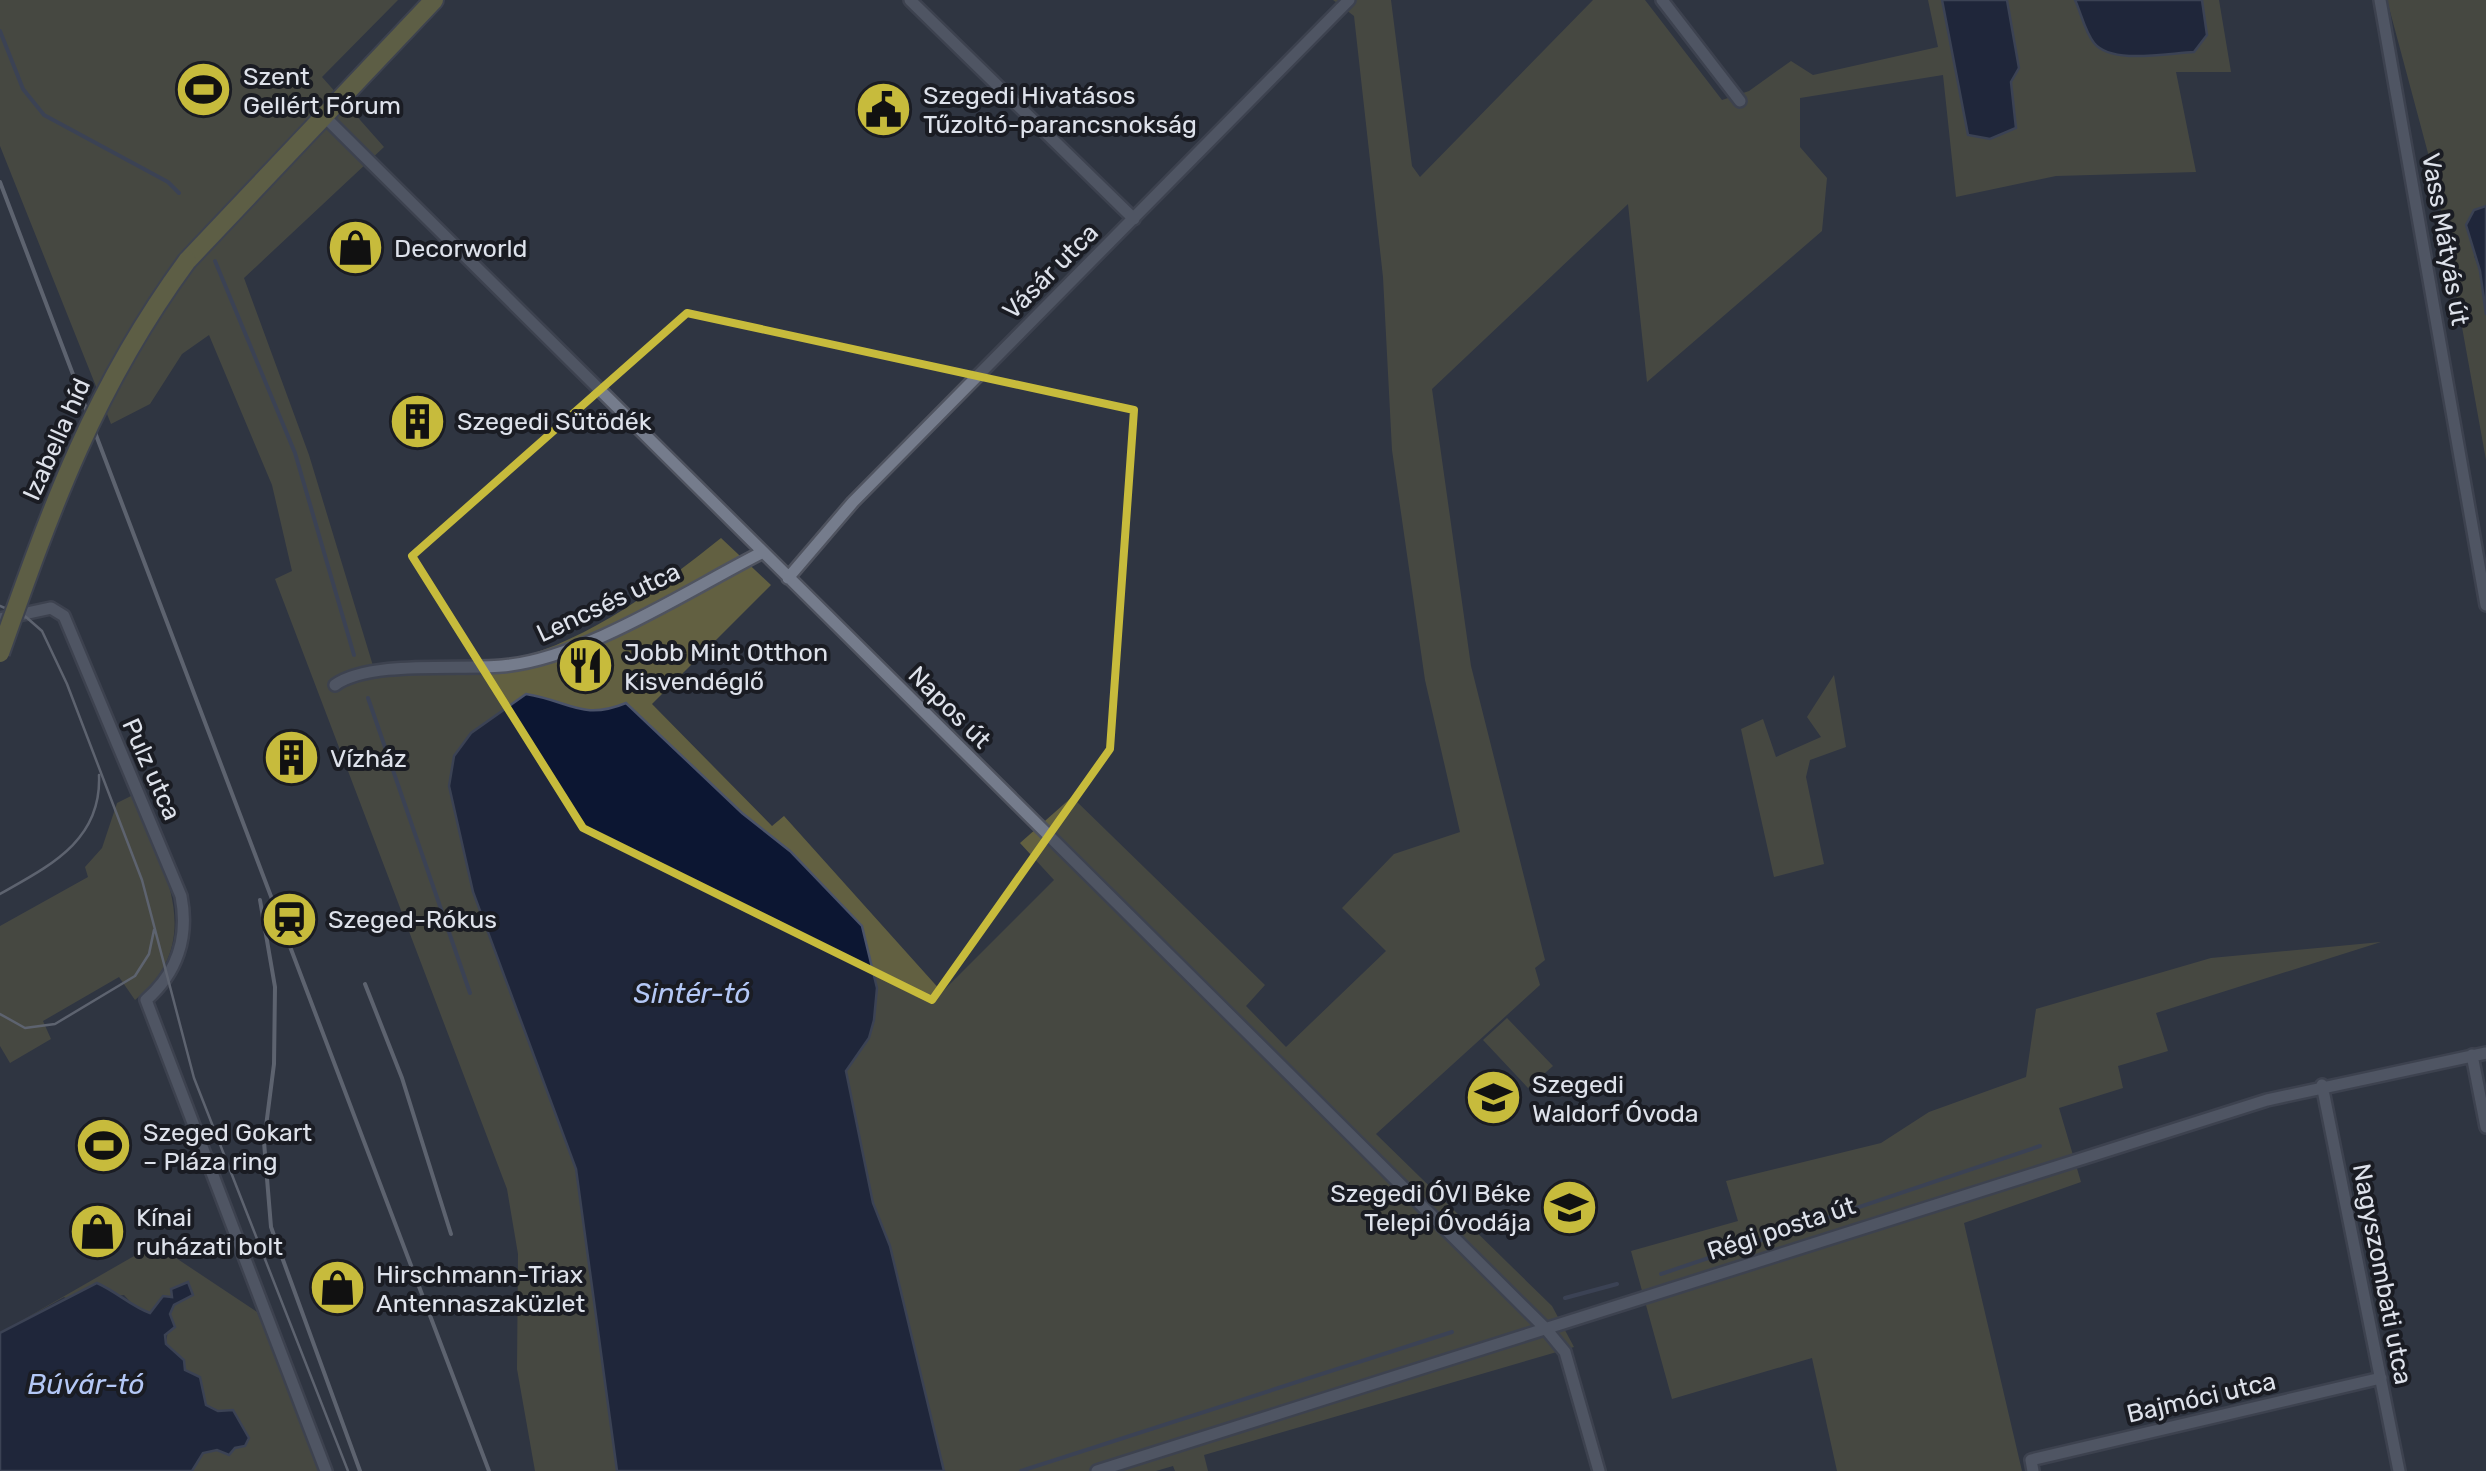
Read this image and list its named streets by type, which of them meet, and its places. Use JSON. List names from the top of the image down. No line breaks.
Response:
{"streets":{"main road":["Izabella híd"],"street":["Vass Mátyás út","Vásár utca","Lencsés utca","Napos út","Pulz utca","Régi posta út","Nagyszombati utca","Bajmóci utca"]},"crossings":[["Vásár utca","Napos út"],["Izabella híd","Napos út"],["Lencsés utca","Napos út"],["Napos út","Régi posta út"],["Régi posta út","Nagyszombati utca"],["Nagyszombati utca","Bajmóci utca"]],"water":["Sintér-tó","Búvár-tó"],"places":{"sports":["Szent Gellért Fórum","Szeged Gokart – Pláza ring"],"public building":["Szegedi Hivatásos Tűzoltó-parancsnokság"],"shop":["Decorworld","Kínai ruházati bolt","Hirschmann-Triax Antennaszaküzlet"],"building":["Szegedi Sütödék","Vízház"],"restaurant":["Jobb Mint Otthon Kisvendéglő"],"station":["Szeged-Rókus"],"school or university":["Szegedi Waldorf Óvoda","Szegedi ÓVI Béke Telepi Óvodája"]}}
